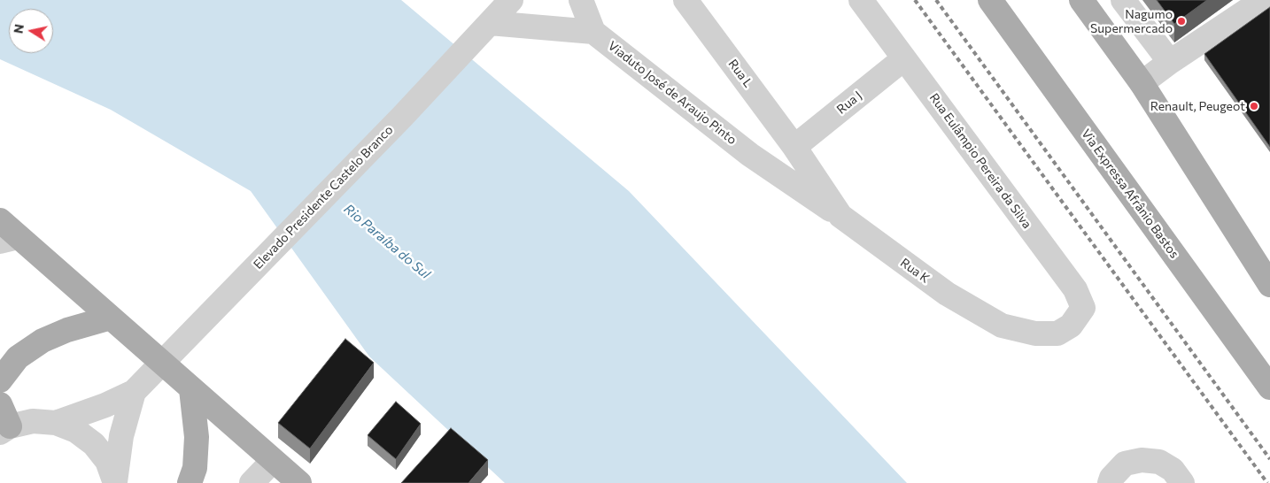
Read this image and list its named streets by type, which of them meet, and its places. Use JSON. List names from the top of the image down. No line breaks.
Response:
{"streets":{"main road":["Via Expressa Afrânio Bastos"],"street":["Rua L","Viaduto José de Araujo Pinto","Rua J","Rua Eulâmpio Pereira da Silva","Elevado Presidente Castelo Branco","Rua K"]},"crossings":[["Rua L","Rua J"],["Rua L","Rua K"],["Viaduto José de Araujo Pinto","Rua J"],["Viaduto José de Araujo Pinto","Rua K"],["Rua J","Rua Eulâmpio Pereira da Silva"],["Rua J","Rua K"],["Rua Eulâmpio Pereira da Silva","Rua K"]],"water":["Rio Paraíba do Sul"],"places":["Nagumo Supermercado","Renault, Peugeot"],"north":"left"}
